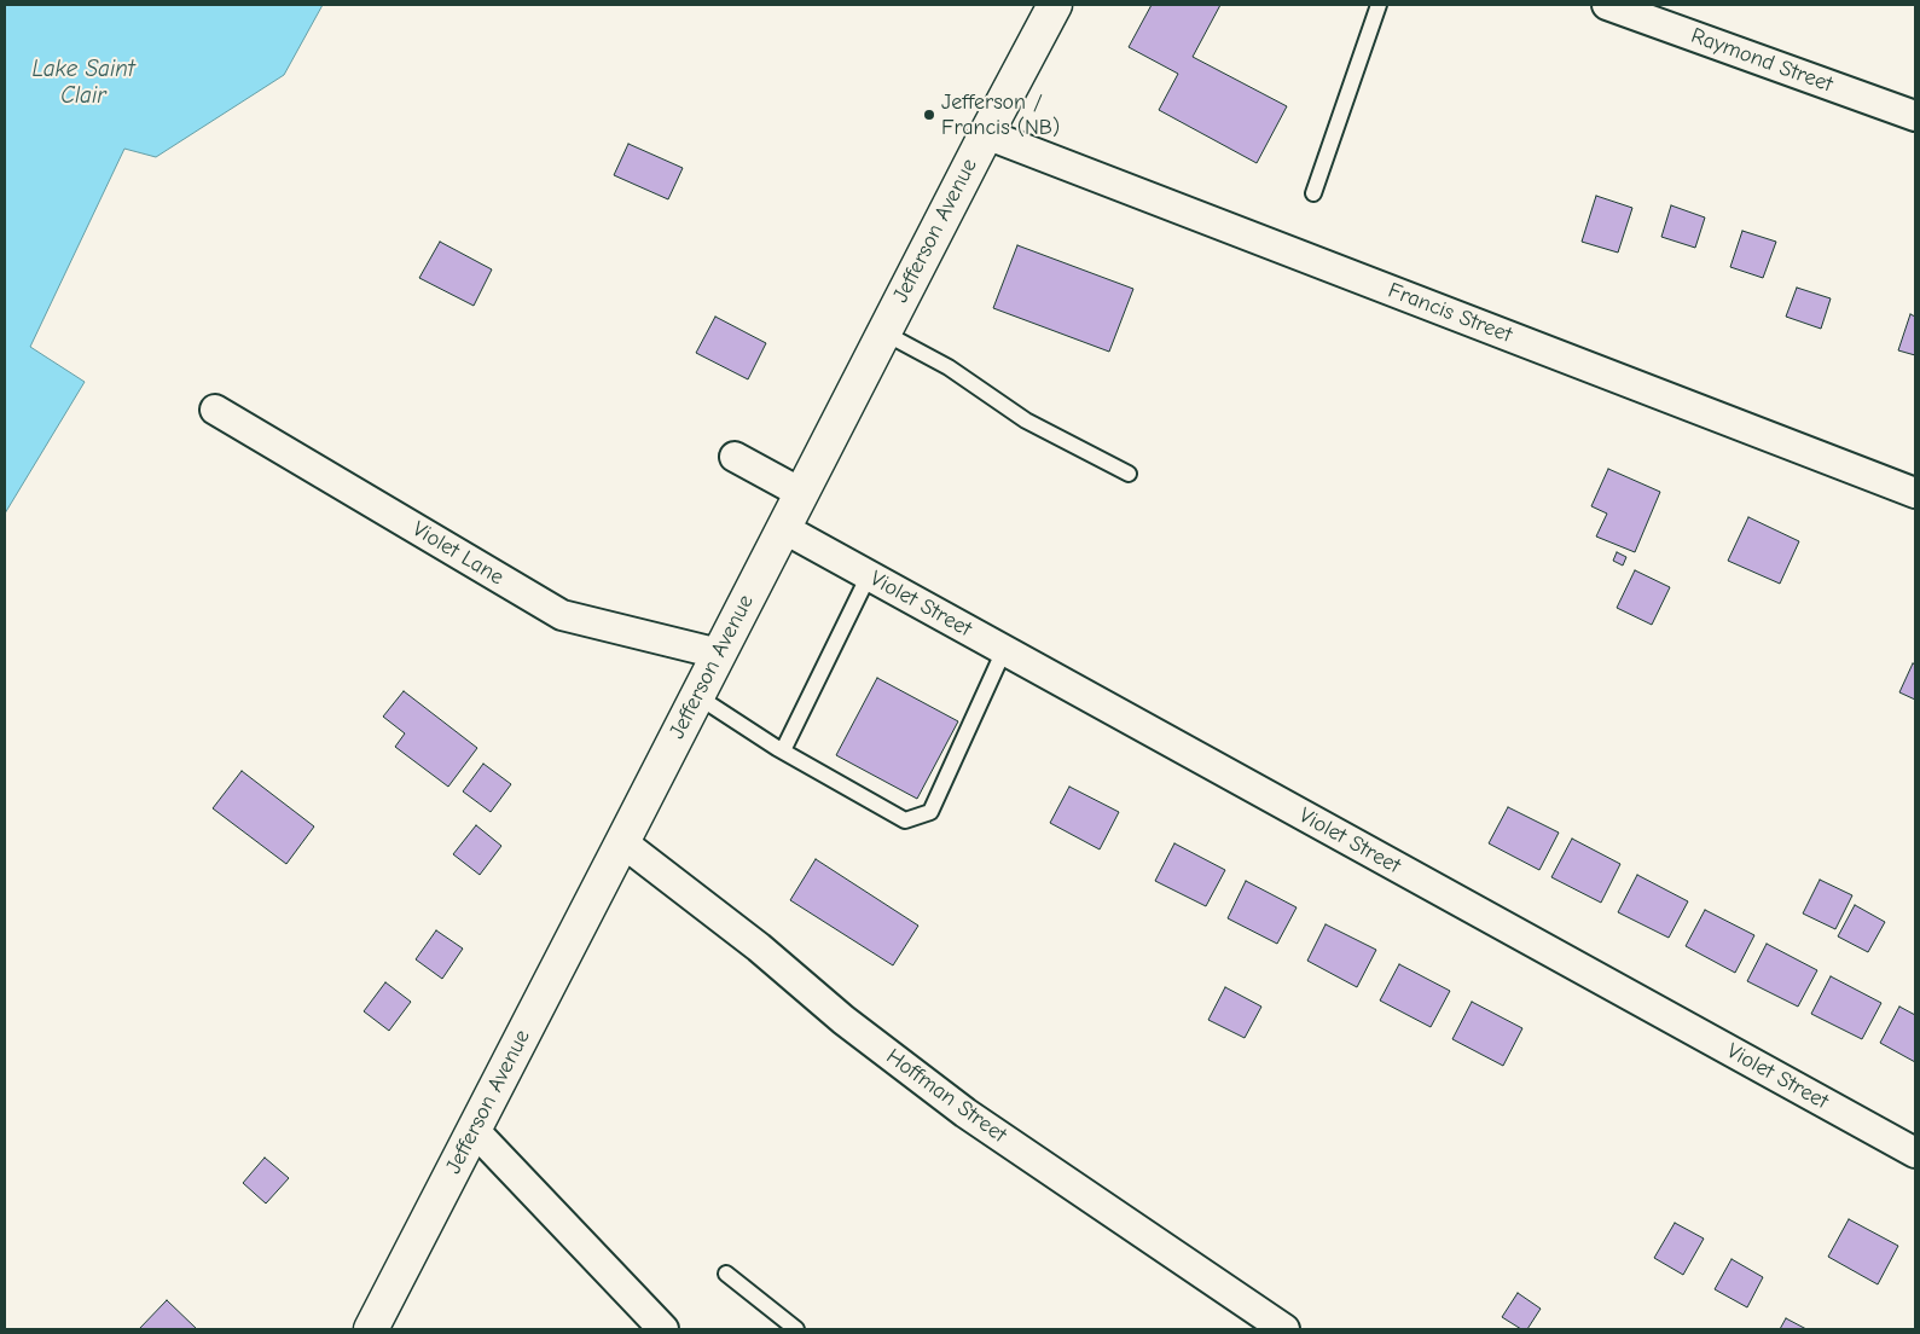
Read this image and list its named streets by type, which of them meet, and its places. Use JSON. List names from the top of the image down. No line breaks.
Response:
{"streets":{"main road":["Jefferson Avenue"],"street":["Raymond Street","Francis Street","Violet Lane","Violet Street","Hoffman Street"]},"crossings":[["Jefferson Avenue","Francis Street"],["Jefferson Avenue","Violet Lane"],["Jefferson Avenue","Violet Street"],["Jefferson Avenue","Hoffman Street"]],"water":["Lake Saint Clair"],"places":["Jefferson / Francis (NB)"]}
